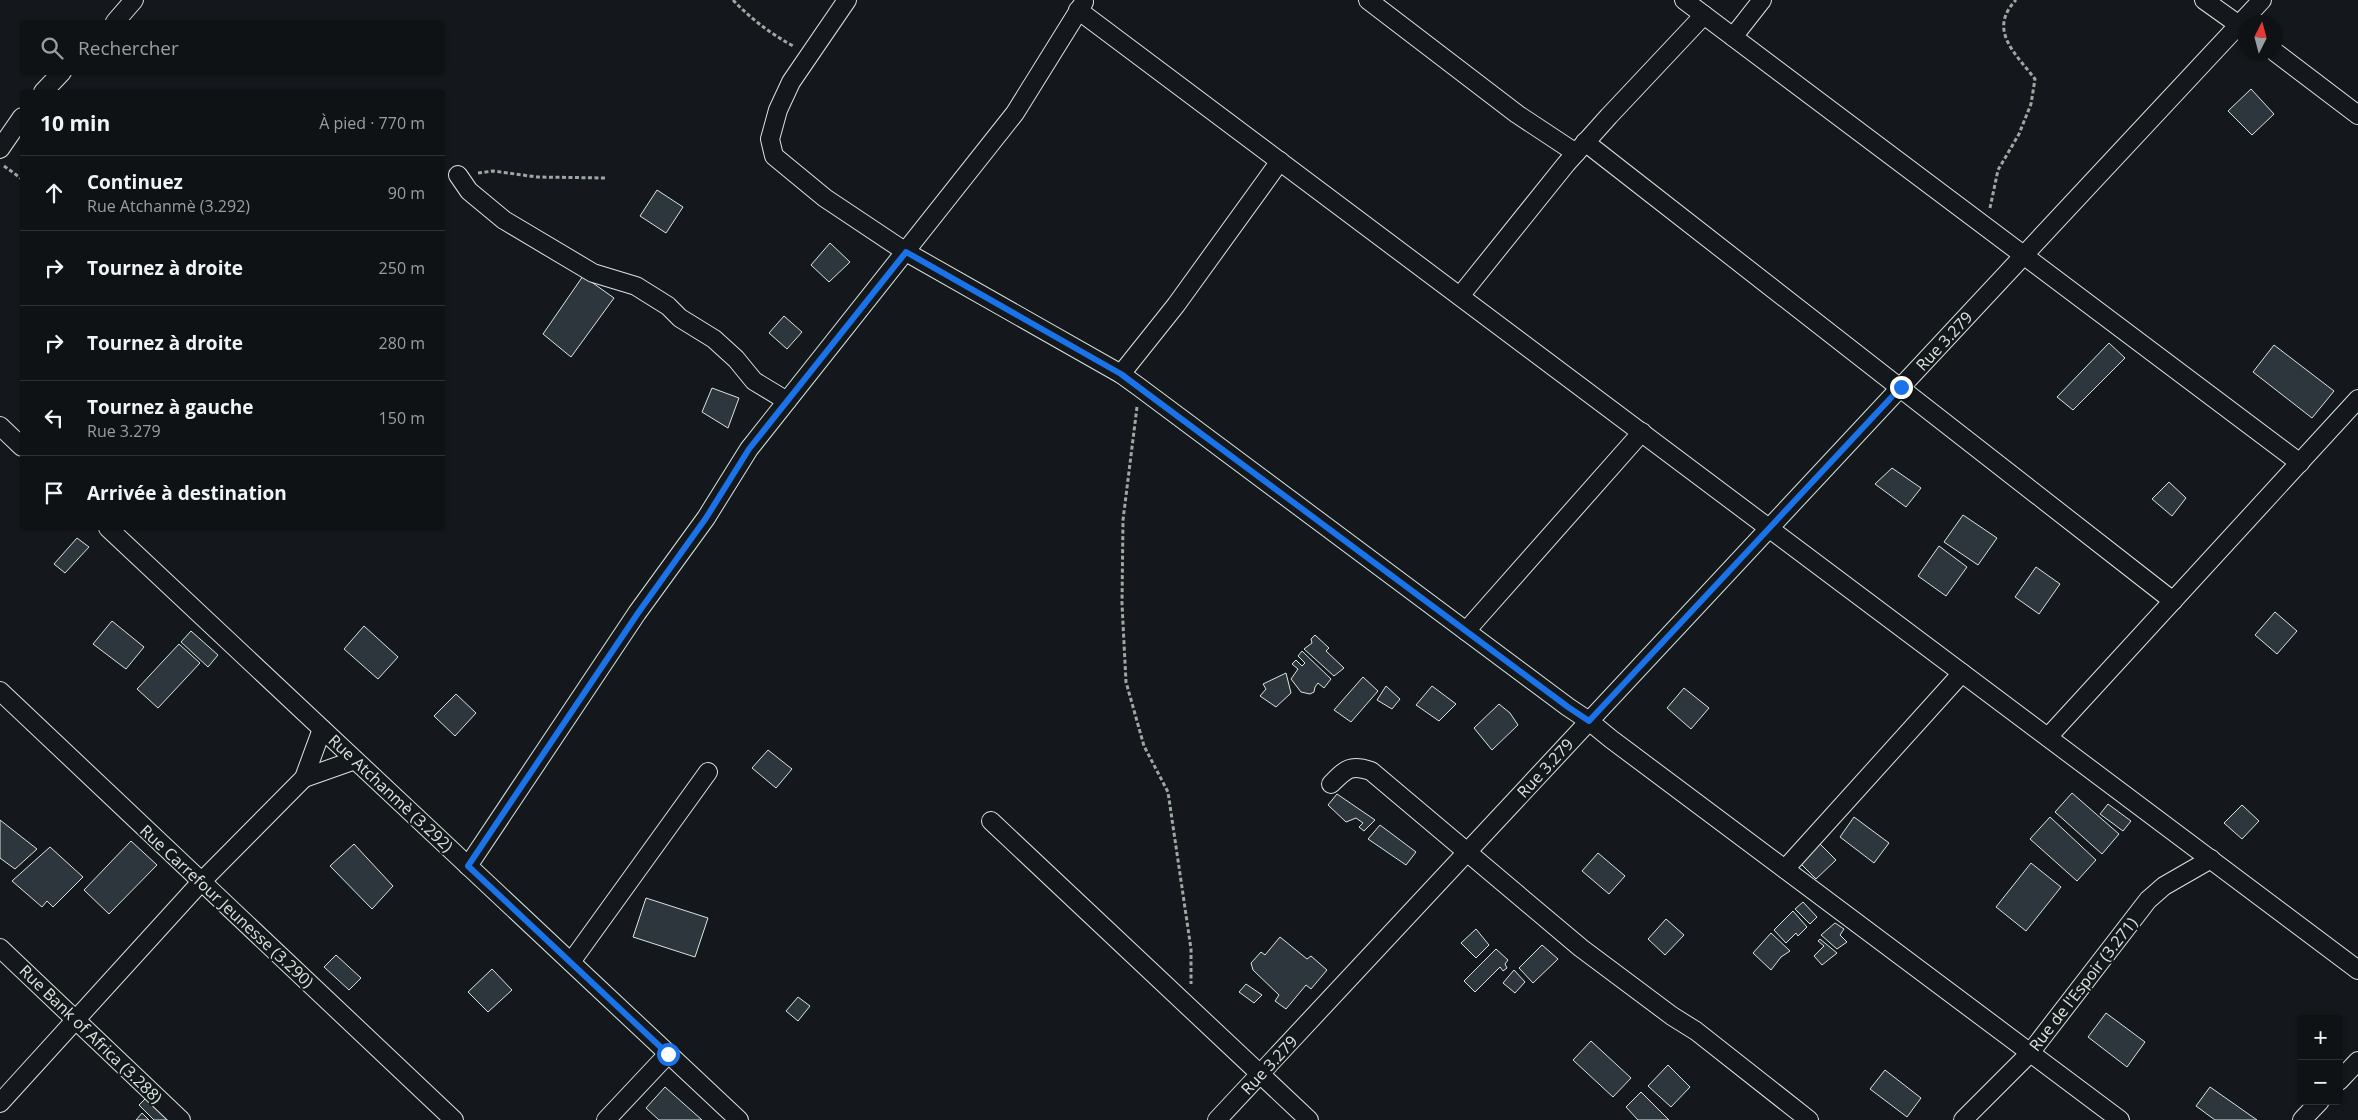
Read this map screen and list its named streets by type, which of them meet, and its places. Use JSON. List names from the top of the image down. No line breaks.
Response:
{"streets":{"street":["Rue 3.279","Rue Atchanmè (3.292)","Rue Carrefour Jeunesse (3.290)","Rue de l'Espoir (3.271)","Rue Bank of Africa (3.288)"]},"north":"top","page":{"search":"Rechercher","heading":["10 min","À pied · 770 m"],"list":[["Continuez","Rue Atchanmè (3.292)","90 m"],["Tournez à droite","250 m"],["Tournez à droite","280 m"],["Tournez à gauche","Rue 3.279","150 m"],"Arrivée à destination"],"map_buttons":["+","−"]}}
